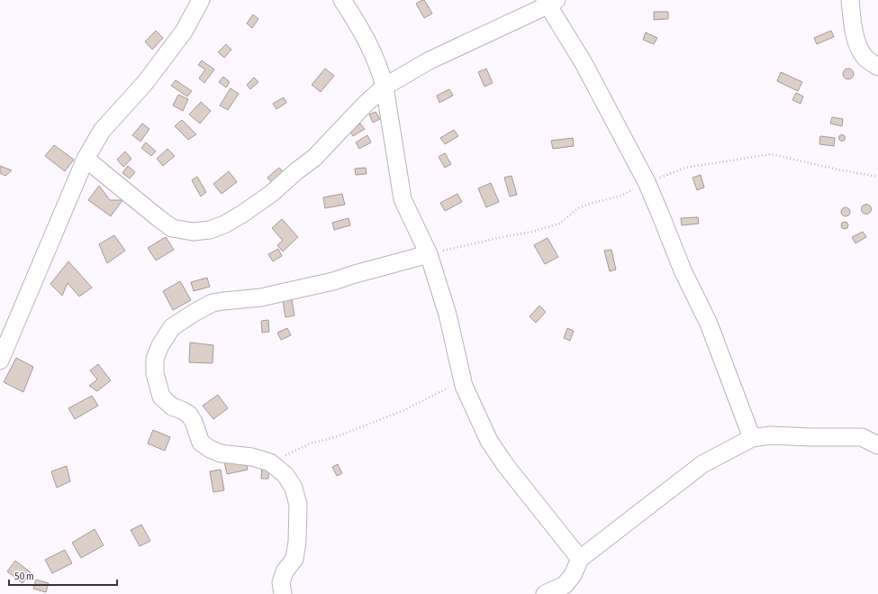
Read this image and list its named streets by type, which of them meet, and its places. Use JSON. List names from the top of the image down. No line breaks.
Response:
{"scale_bar":"50 m"}
